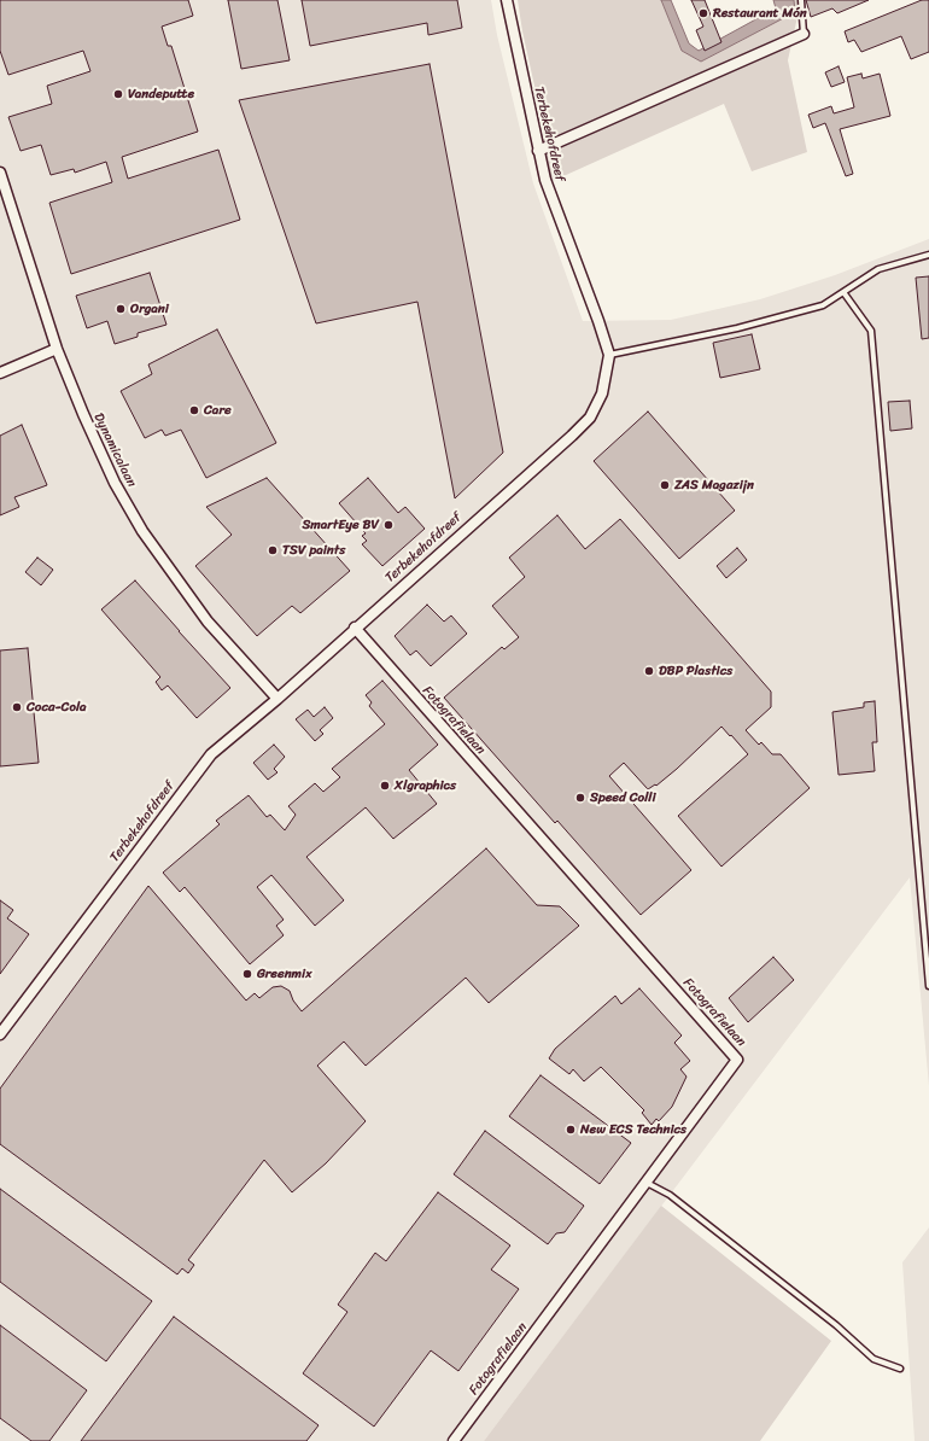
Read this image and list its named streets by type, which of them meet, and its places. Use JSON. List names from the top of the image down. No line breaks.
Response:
{"streets":{"street":["Terbekehofdreef","Dynamicalaan","Fotografielaan"]},"crossings":[["Terbekehofdreef","Dynamicalaan"],["Terbekehofdreef","Fotografielaan"]],"places":["Restaurant Món","Vandeputte","Organi","Care","ZAS Magazijn","SmartEye BV","TSV paints","DBP Plastics","Coca-Cola","Xlgraphics","Speed Colli","Greenmix","New ECS Technics"]}
